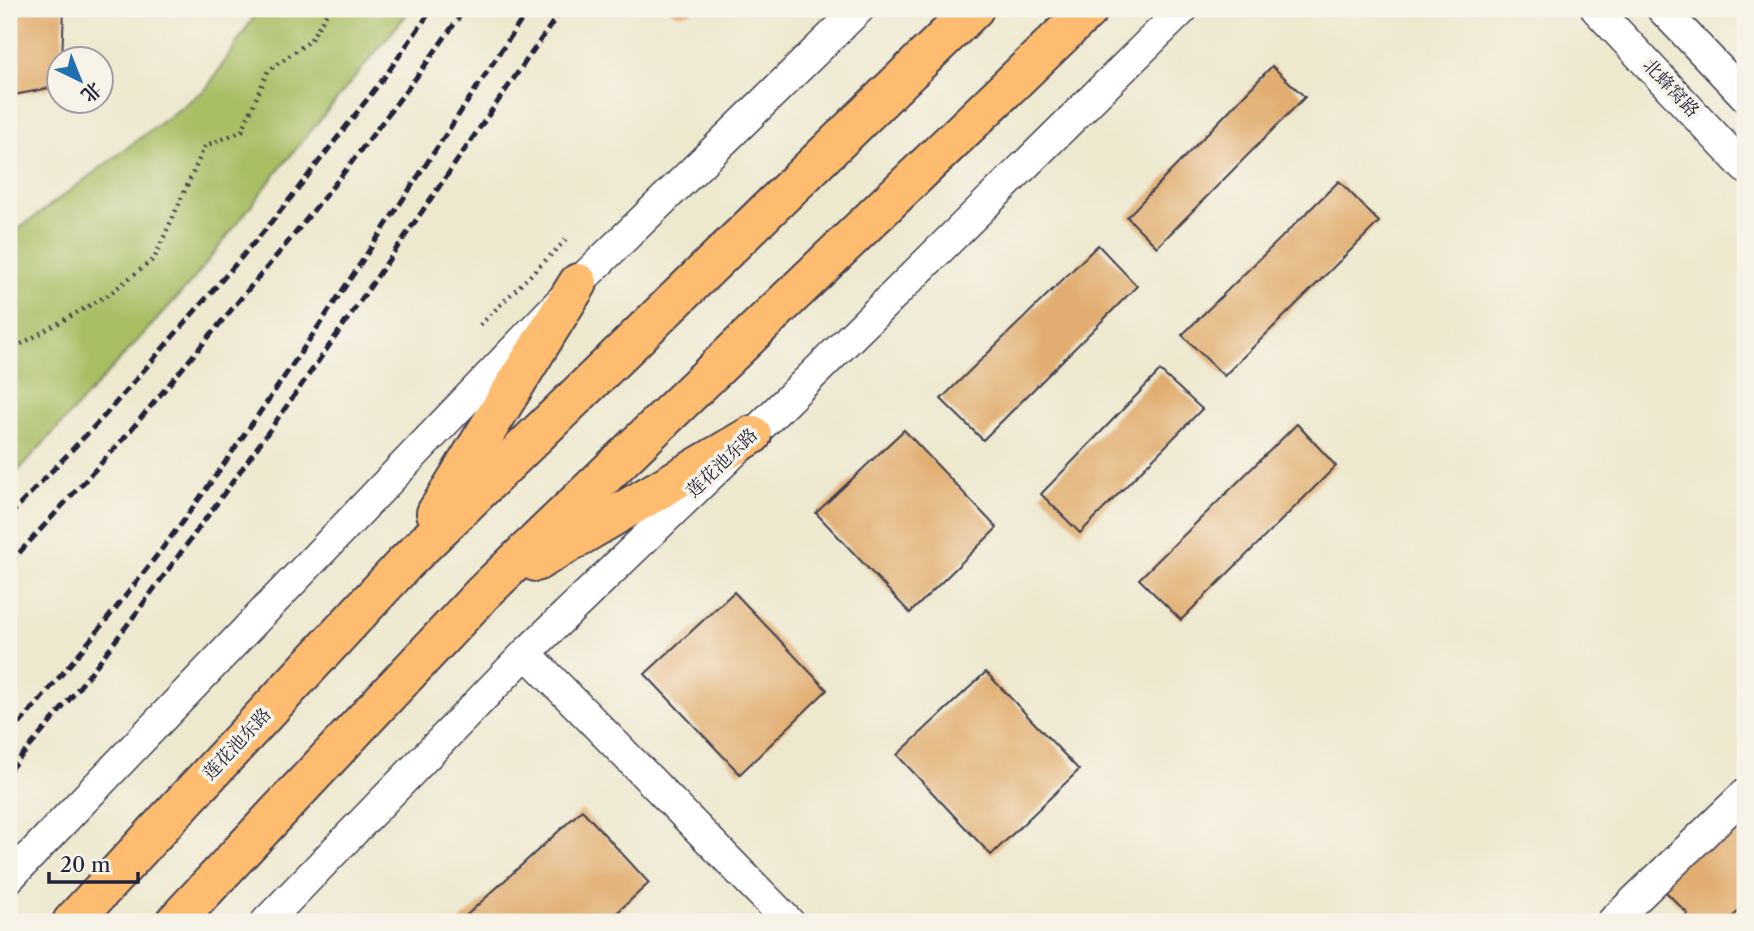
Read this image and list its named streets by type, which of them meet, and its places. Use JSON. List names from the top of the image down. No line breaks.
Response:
{"streets":{"highway":["莲花池东路"],"street":["北蜂窝路"]},"scale_bar":"20 m","north":"bottom right"}
